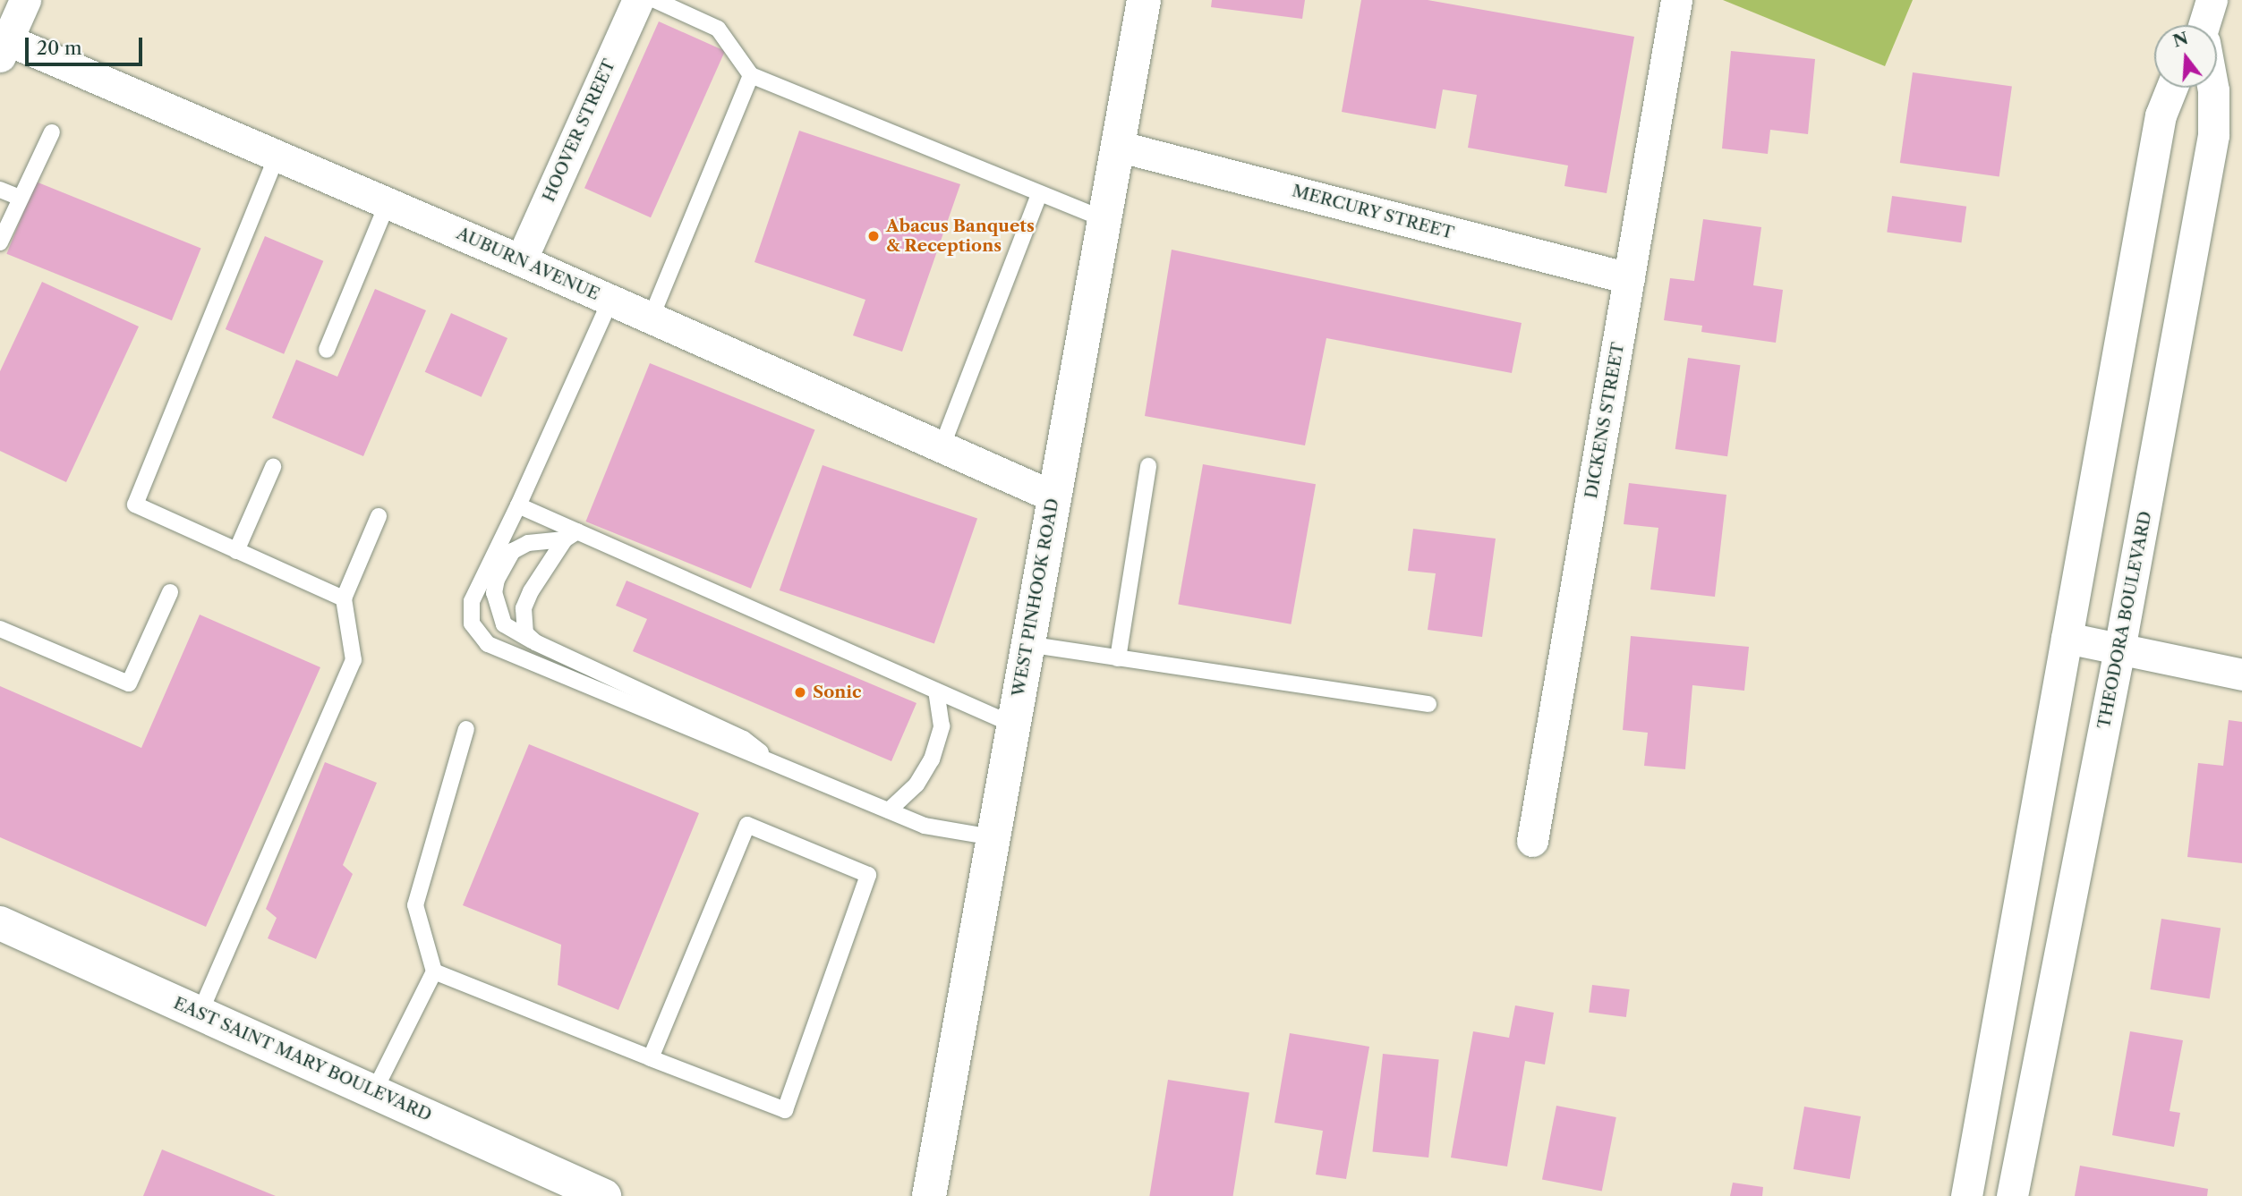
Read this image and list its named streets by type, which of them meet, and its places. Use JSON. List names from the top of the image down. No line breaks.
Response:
{"streets":{"main road":["WEST PINHOOK ROAD","EAST SAINT MARY BOULEVARD"],"street":["HOOVER STREET","MERCURY STREET","AUBURN AVENUE","DICKENS STREET","THEODORA BOULEVARD"]},"crossings":[["HOOVER STREET","AUBURN AVENUE"],["MERCURY STREET","DICKENS STREET"],["MERCURY STREET","WEST PINHOOK ROAD"],["AUBURN AVENUE","WEST PINHOOK ROAD"]],"places":["Abacus Banquets & Receptions","Sonic"],"scale_bar":"20 m","north":"top"}
